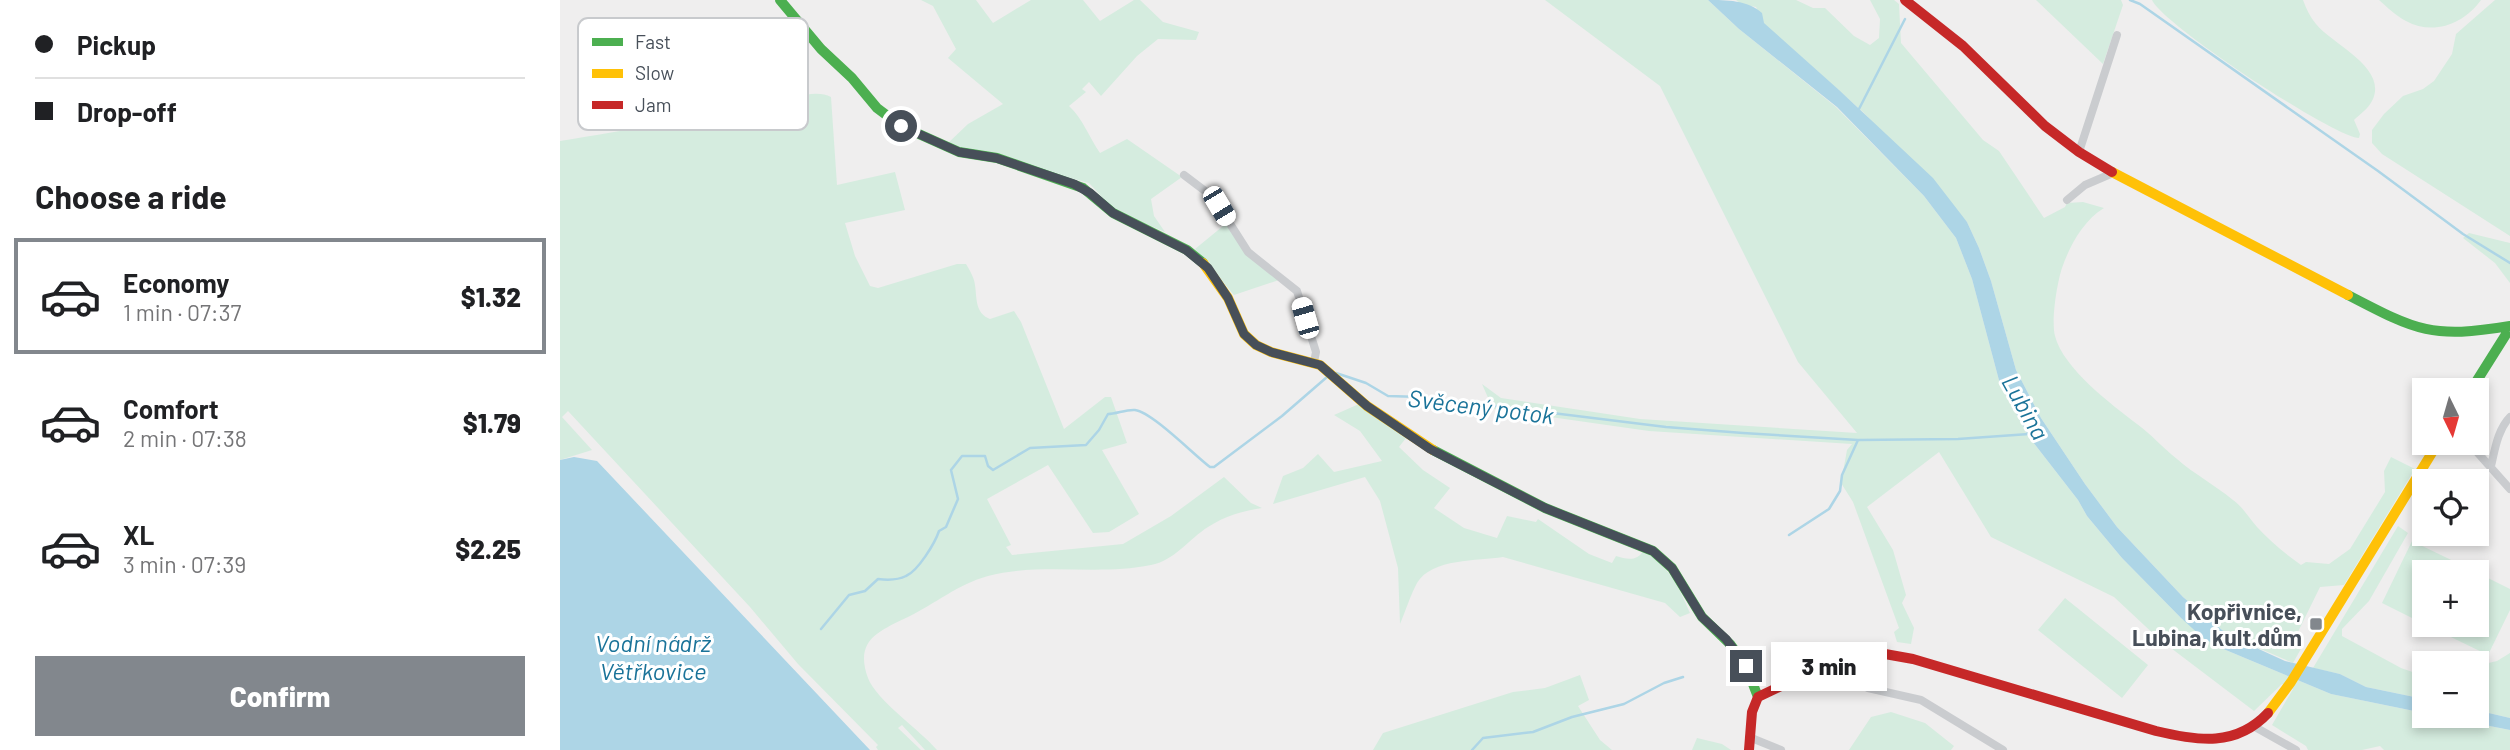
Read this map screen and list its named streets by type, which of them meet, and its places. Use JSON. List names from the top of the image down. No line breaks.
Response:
{"water":["Svěcený potok","Lubina","Vodní nádrž Větřkovice"],"places":{"transit":["Kopřivnice, Lubina, kult.dům"]},"legend":["Fast","Slow","Jam"],"north":"bottom","page":{"banner":["Pickup","Drop-off"],"heading":"Choose a ride","list":[{"name":"Economy","note":"1 min · 07:37","value":"$1.32"},{"name":"Comfort","note":"2 min · 07:38","value":"$1.79"},{"name":"XL","note":"3 min · 07:39","value":"$2.25"}],"map_buttons":["+","−"],"buttons":"Confirm","bubble":"3 min"}}
